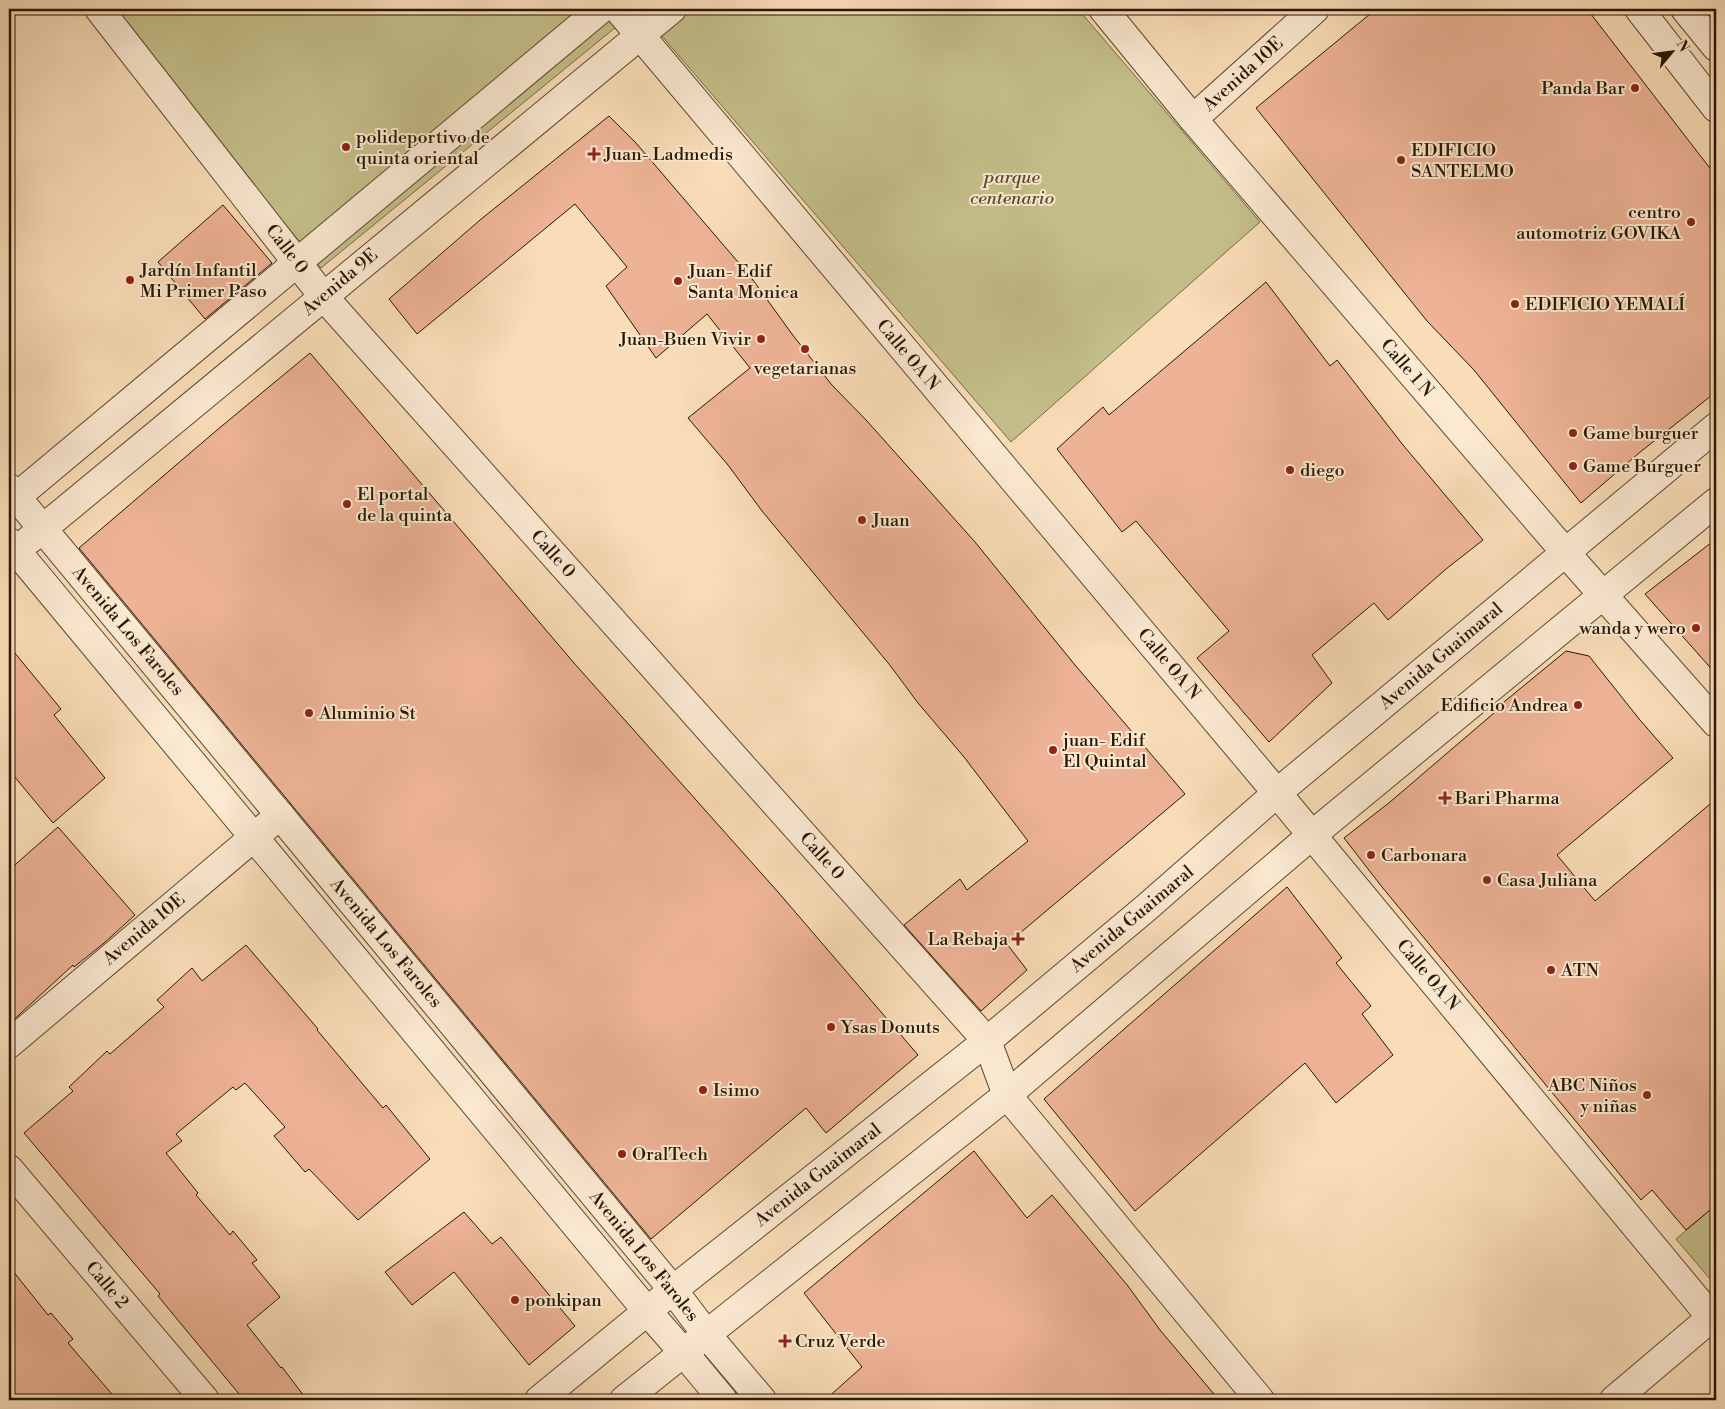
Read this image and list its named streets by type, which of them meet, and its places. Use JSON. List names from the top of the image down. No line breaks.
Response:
{"streets":{"street":["Avenida 10E","Calle 0","Avenida 9E","Calle 0A N","Calle 1 N","Avenida Los Faroles","Avenida Guaimaral","Calle 2"]},"crossings":[["Avenida 10E","Calle 1 N"],["Avenida 10E","Avenida Los Faroles"],["Calle 0","Avenida 9E"],["Calle 0","Avenida Guaimaral"],["Avenida 9E","Calle 0A N"],["Avenida 9E","Avenida Los Faroles"],["Calle 0A N","Avenida Guaimaral"],["Calle 1 N","Avenida Guaimaral"],["Avenida Los Faroles","Avenida Guaimaral"]],"parks":["parque centenario"],"places":{"other":["Panda Bar","polideportivo de quinta oriental","EDIFICIO SANTELMO","centro automotriz GOVIKA","Jardín Infantil Mi Primer Paso","Juan- Edif Santa Monica","EDIFICIO YEMALÍ","Juan-Buen Vivir","vegetarianas","Game burguer","Game Burguer","diego","El portal de la quinta","Juan","wanda y wero","Edificio Andrea","Aluminio St","juan- Edif El Quintal","Carbonara","Casa Juliana","ATN","Ysas Donuts","Isimo","ABC Niños y niñas","OralTech","ponkipan"],"health":["Juan- Ladmedis","Bari Pharma","La Rebaja","Cruz Verde"]},"north":"top right"}
